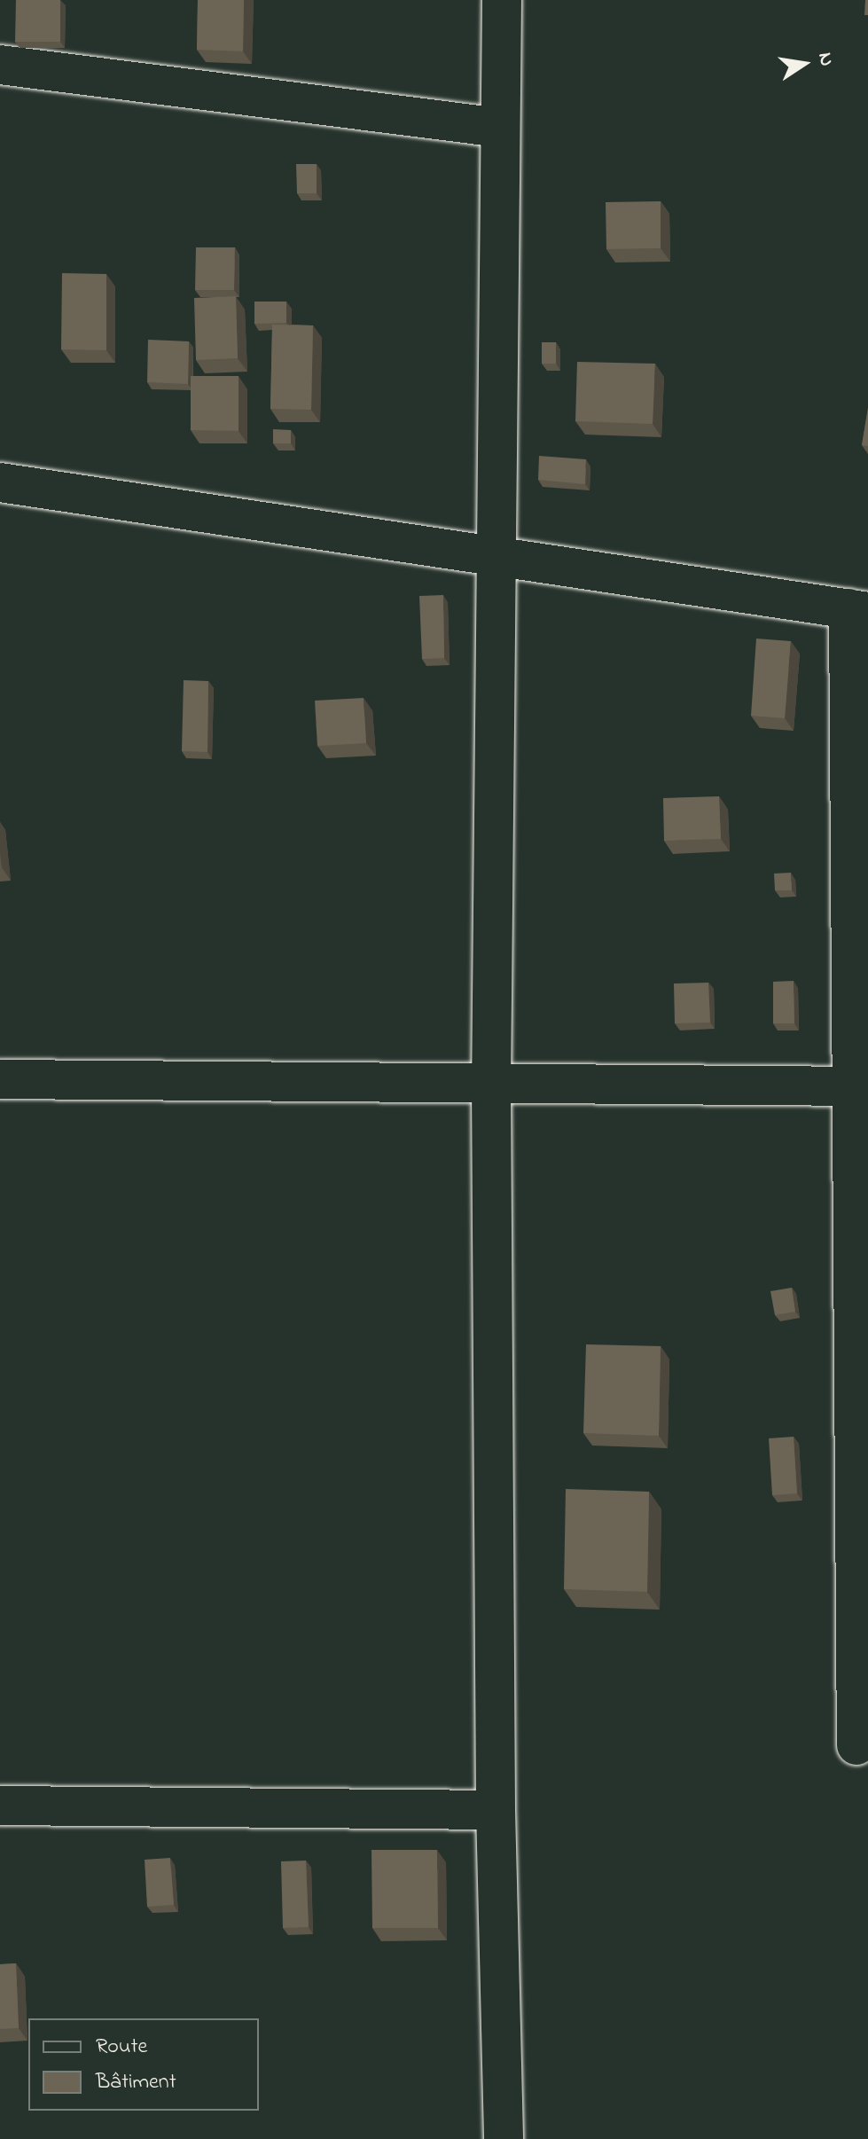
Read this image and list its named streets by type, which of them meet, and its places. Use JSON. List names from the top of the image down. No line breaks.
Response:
{"legend":["Route","Bâtiment"],"north":"right"}
